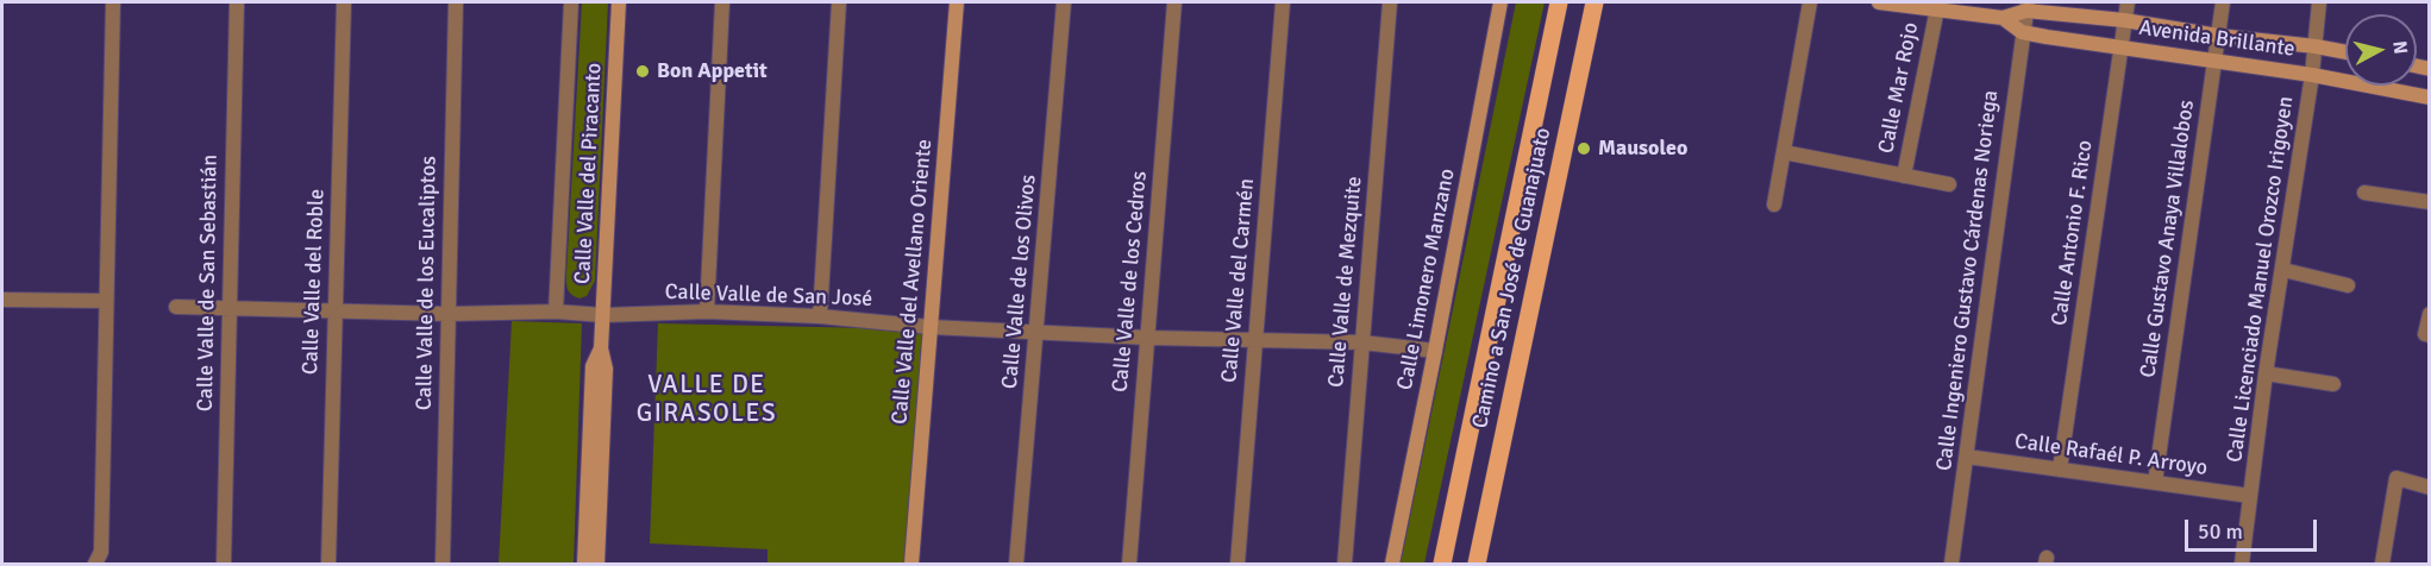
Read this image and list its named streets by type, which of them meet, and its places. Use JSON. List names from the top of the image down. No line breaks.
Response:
{"streets":{"main road":["Avenida Brillante","Calle Valle del Piracanto","Camino a San José de Guanajuato","Calle Limonero Manzano","Calle Valle del Avellano Oriente"],"street":["Calle Mar Rojo","Calle Antonio F. Rico","Calle Gustavo Anaya Villalobos","Calle Licenciado Manuel Orozco Irigoyen","Calle Valle del Carmén","Calle Ingeniero Gustavo Cárdenas Noriega","Calle Valle del Roble","Calle Valle de los Olivos","Calle Valle de los Cedros","Calle Valle de Mezquite","Calle Valle de San Sebastián","Calle Valle de los Eucaliptos","Calle Valle de San José","Calle Rafaél P. Arroyo"]},"crossings":[["Avenida Brillante","Calle Mar Rojo"],["Avenida Brillante","Calle Antonio F. Rico"],["Avenida Brillante","Calle Gustavo Anaya Villalobos"],["Avenida Brillante","Calle Licenciado Manuel Orozco Irigoyen"],["Avenida Brillante","Calle Ingeniero Gustavo Cárdenas Noriega"],["Calle Valle del Piracanto","Calle Valle de San José"],["Calle Antonio F. Rico","Calle Rafaél P. Arroyo"],["Calle Gustavo Anaya Villalobos","Calle Rafaél P. Arroyo"],["Calle Limonero Manzano","Calle Valle de San José"],["Calle Licenciado Manuel Orozco Irigoyen","Calle Rafaél P. Arroyo"],["Calle Valle del Carmén","Calle Valle de San José"],["Calle Ingeniero Gustavo Cárdenas Noriega","Calle Rafaél P. Arroyo"],["Calle Valle del Roble","Calle Valle de San José"],["Calle Valle del Avellano Oriente","Calle Valle de San José"],["Calle Valle de los Olivos","Calle Valle de San José"],["Calle Valle de los Cedros","Calle Valle de San José"],["Calle Valle de Mezquite","Calle Valle de San José"],["Calle Valle de San Sebastián","Calle Valle de San José"],["Calle Valle de los Eucaliptos","Calle Valle de San José"]],"districts":["VALLE DE GIRASOLES"],"places":["Bon Appetit","Mausoleo"],"scale_bar":"50 m","north":"right"}
